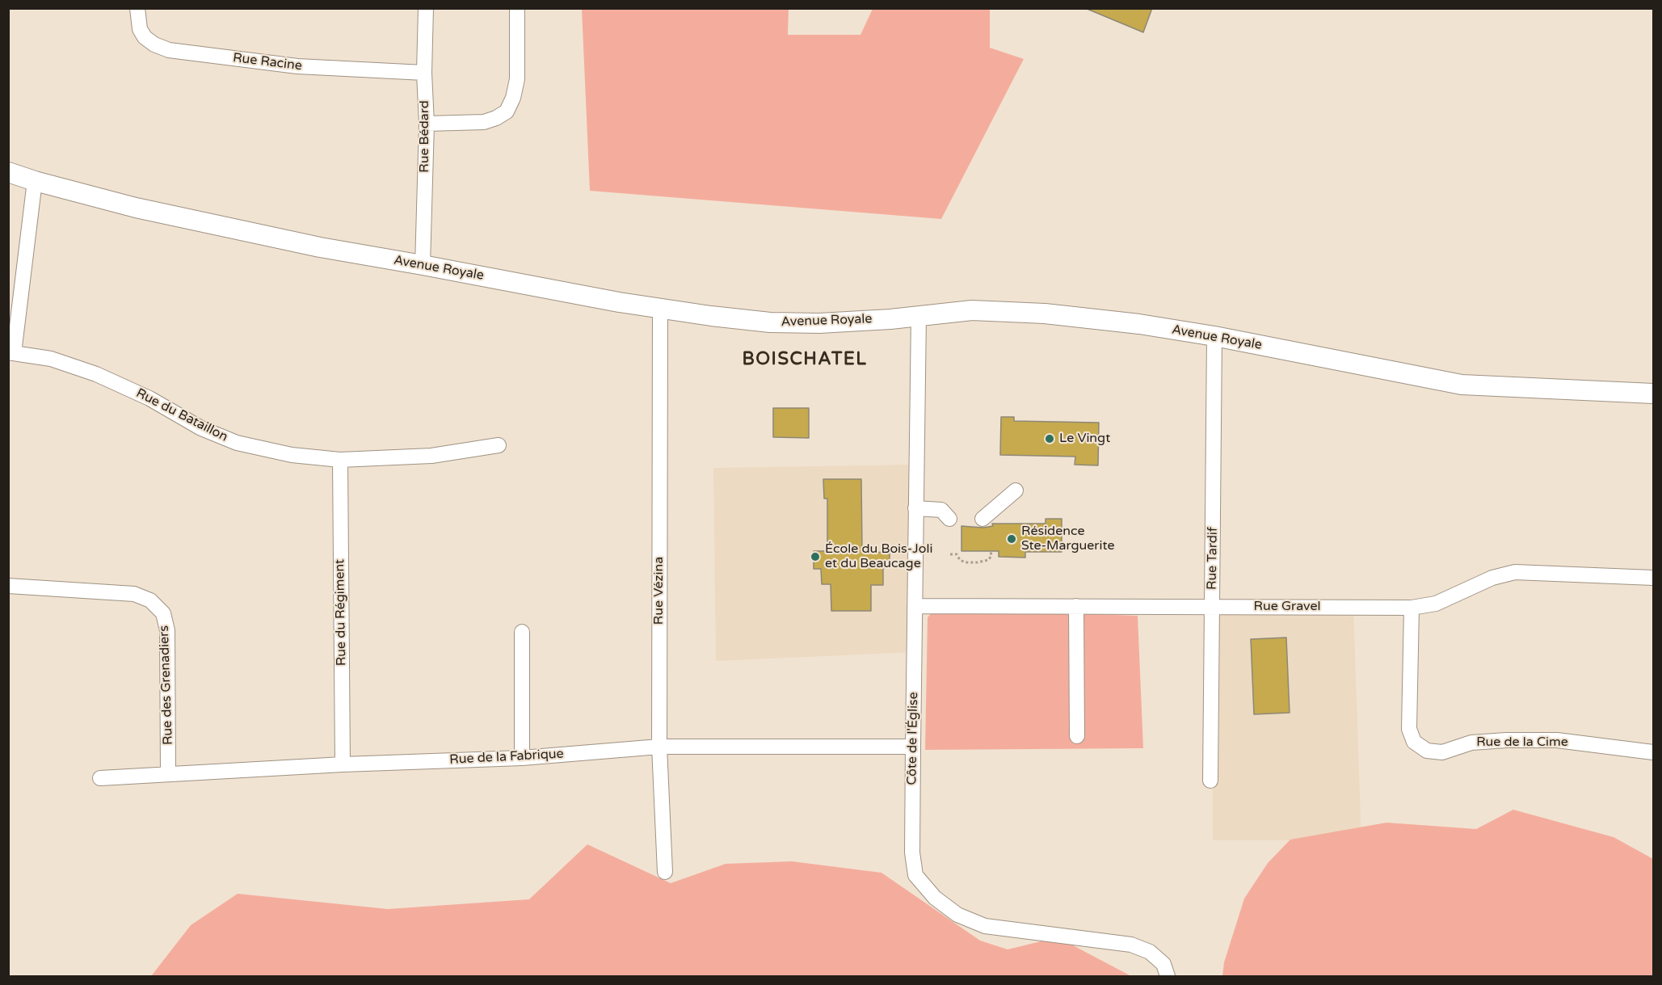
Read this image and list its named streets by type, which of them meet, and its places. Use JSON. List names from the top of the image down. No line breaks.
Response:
{"streets":{"main road":["Avenue Royale"],"street":["Rue Racine","Rue Bédard","Rue du Bataillon","Rue Tardif","Rue Vézina","Rue Gravel","Rue du Régiment","Rue des Grenadiers","Côte de l'Église","Rue de la Cime","Rue de la Fabrique"]},"crossings":[["Rue Racine","Rue Bédard"],["Rue Bédard","Avenue Royale"],["Avenue Royale","Rue du Bataillon"],["Avenue Royale","Rue Tardif"],["Avenue Royale","Rue Vézina"],["Avenue Royale","Côte de l'Église"],["Rue du Bataillon","Rue du Régiment"],["Rue Tardif","Rue Gravel"],["Rue Vézina","Rue de la Fabrique"],["Rue Gravel","Côte de l'Église"],["Rue Gravel","Rue de la Cime"],["Rue du Régiment","Rue de la Fabrique"],["Rue des Grenadiers","Rue de la Fabrique"],["Côte de l'Église","Rue de la Fabrique"]],"districts":["BOISCHATEL"],"places":["Le Vingt","Résidence Ste-Marguerite","École du Bois-Joli et du Beaucage"]}
